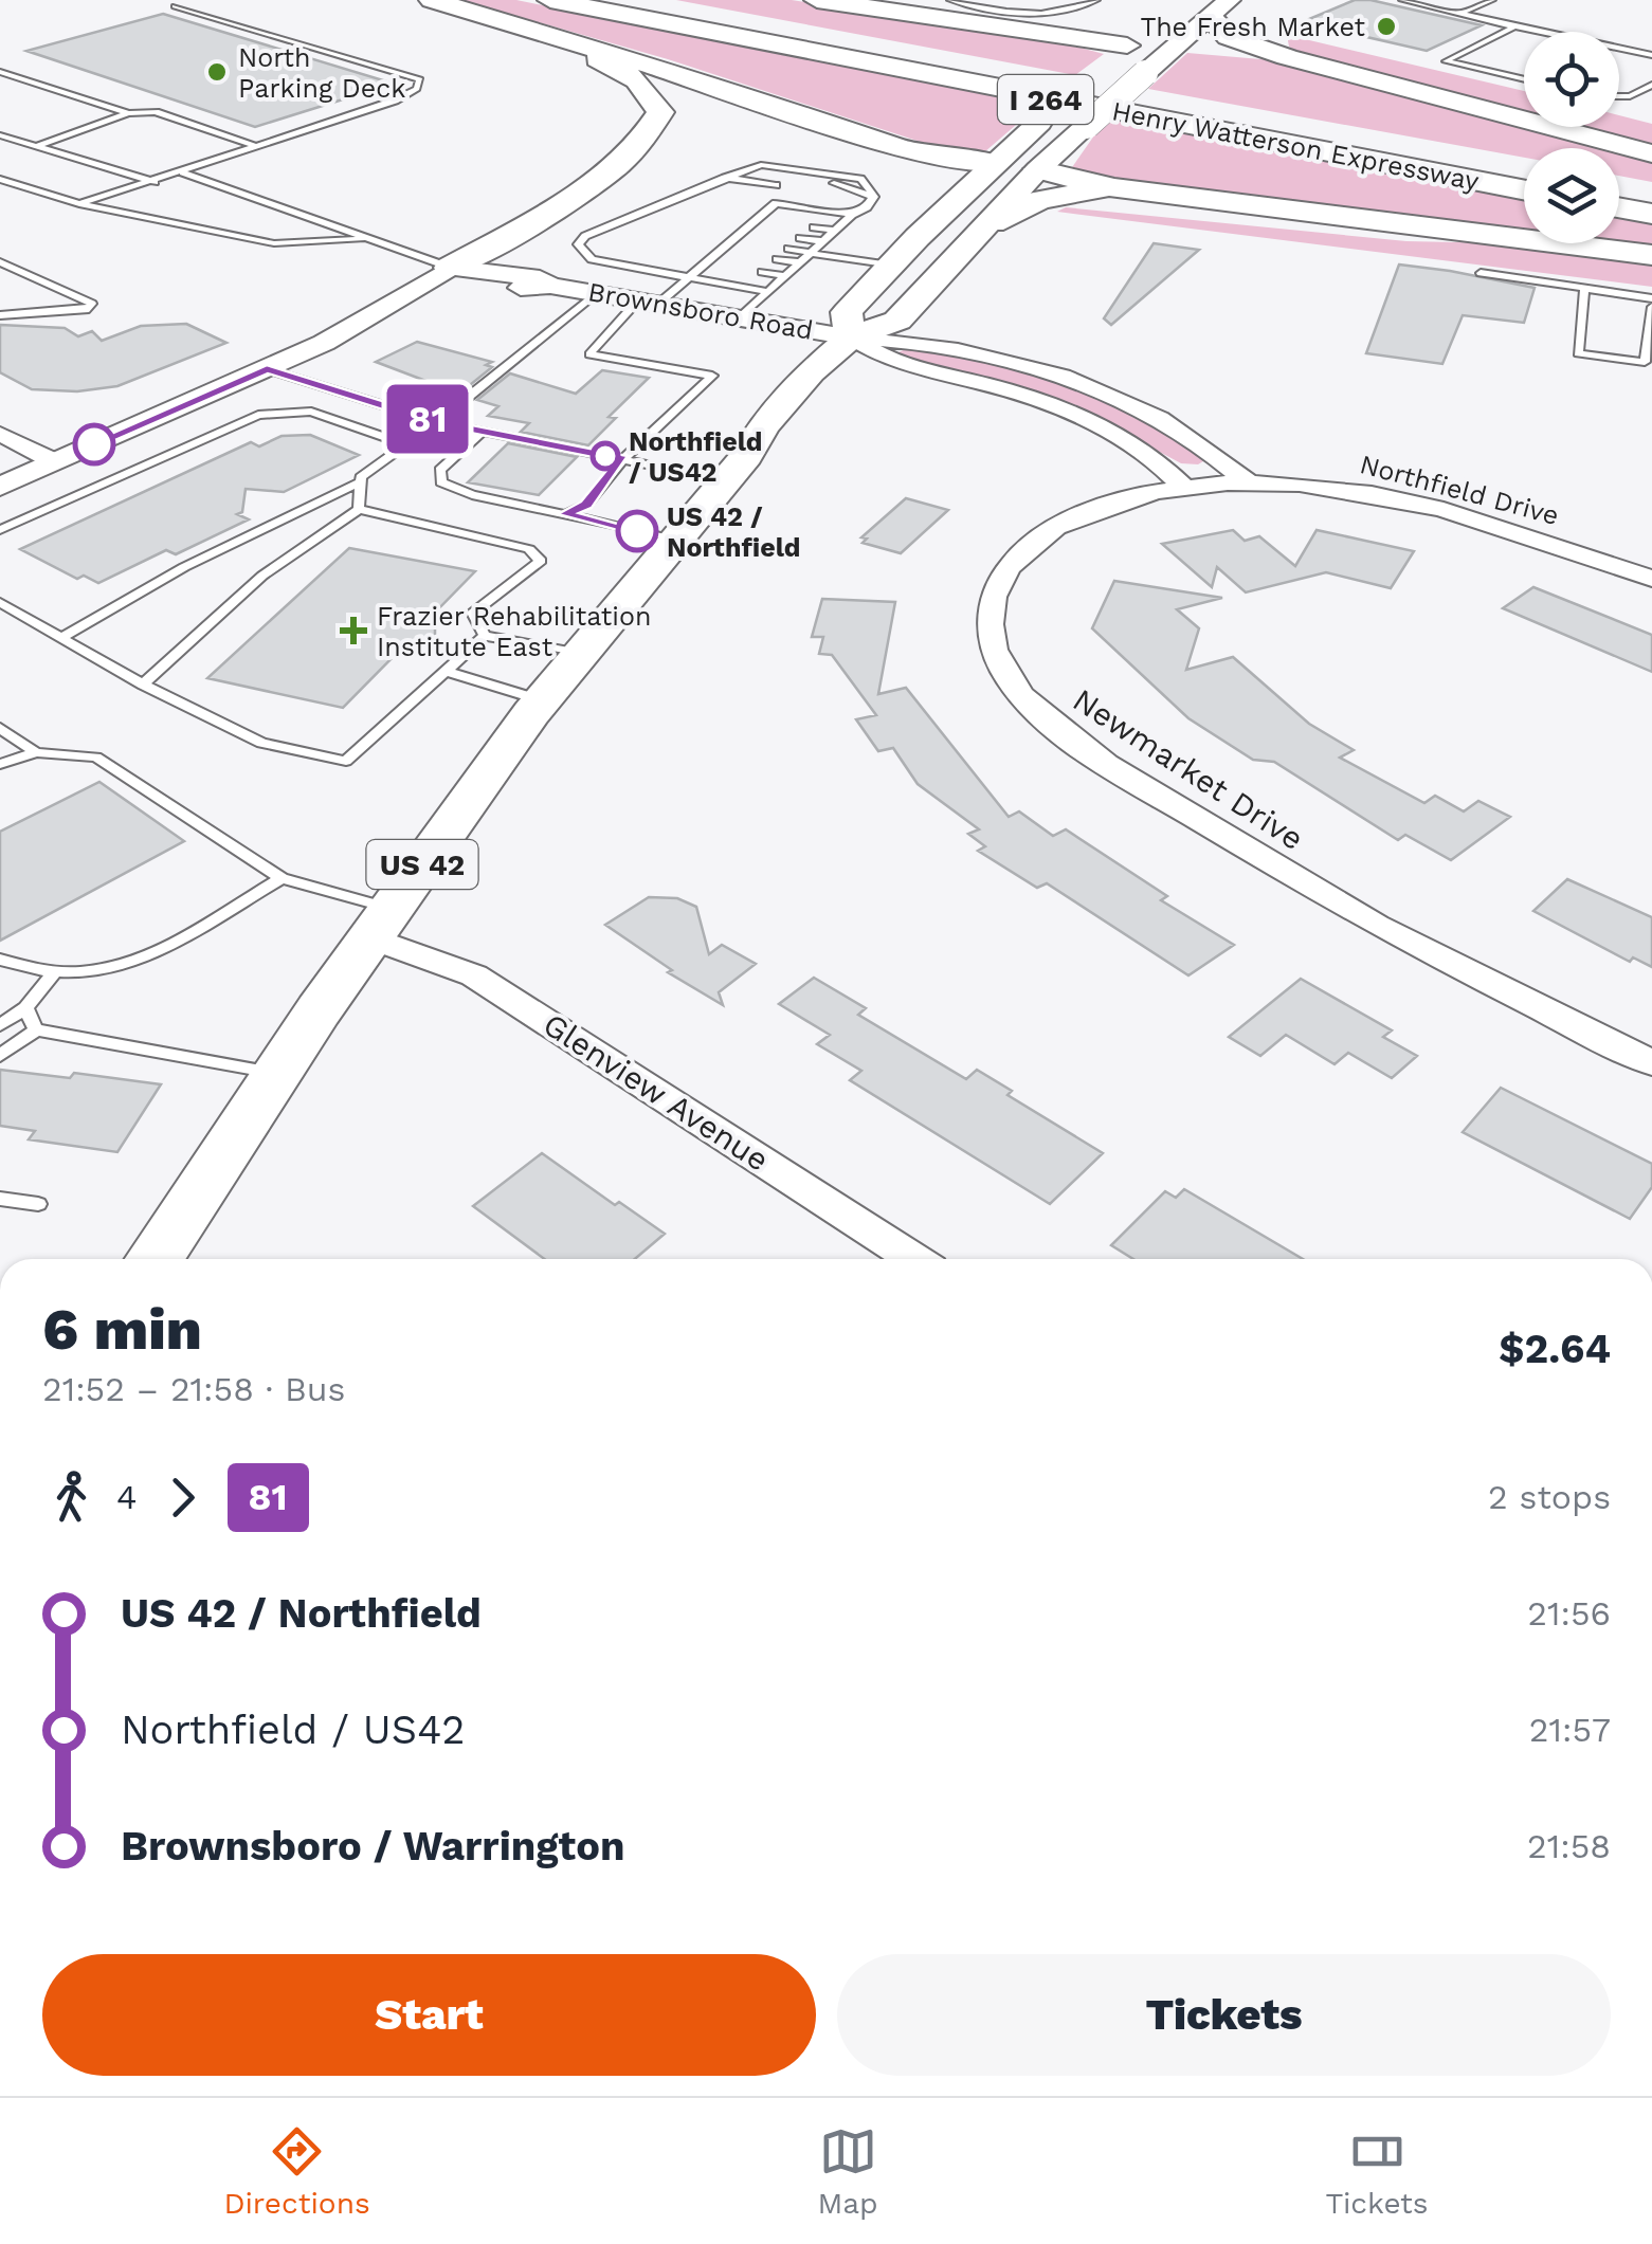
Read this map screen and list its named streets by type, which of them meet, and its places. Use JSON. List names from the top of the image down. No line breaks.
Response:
{"streets":{"highway":["I 264","Henry Watterson Expressway"],"main road":["Brownsboro Road","US 42"],"street":["Northfield Drive","Newmarket Drive","Glenview Avenue"]},"crossings":[["Brownsboro Road","US 42"],["Northfield Drive","Newmarket Drive"],["US 42","Glenview Avenue"]],"places":{"other":["The Fresh Market","North Parking Deck","Northfield / US42","US 42 / Northfield"],"health":["Frazier Rehabilitation Institute East"]},"lines":["bus line 81"],"page":{"on_map":"81","heading":["6 min","21:52 – 21:58 · Bus","$2.64"],"legs":["4","81","2 stops"],"list":[{"name":"US 42 / Northfield","value":"21:56"},{"name":"Northfield / US42","value":"21:57"},{"name":"Brownsboro / Warrington","value":"21:58"}],"buttons":["Start","Tickets"],"tabs":["Directions","Map","Tickets"]}}
